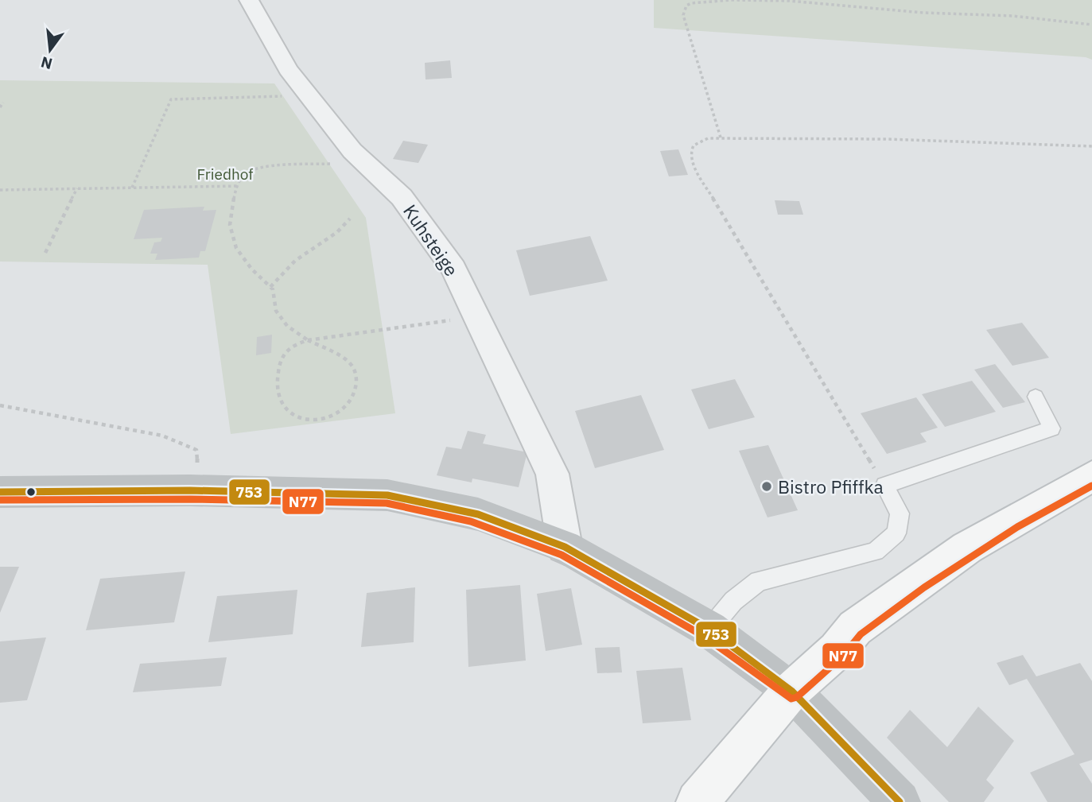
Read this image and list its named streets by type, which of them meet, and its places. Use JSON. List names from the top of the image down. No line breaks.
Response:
{"streets":{"street":["Kuhsteige"]},"parks":["Friedhof"],"places":["Bistro Pfiffka"],"lines":["transit line N77","transit line 753"],"north":"bottom"}
